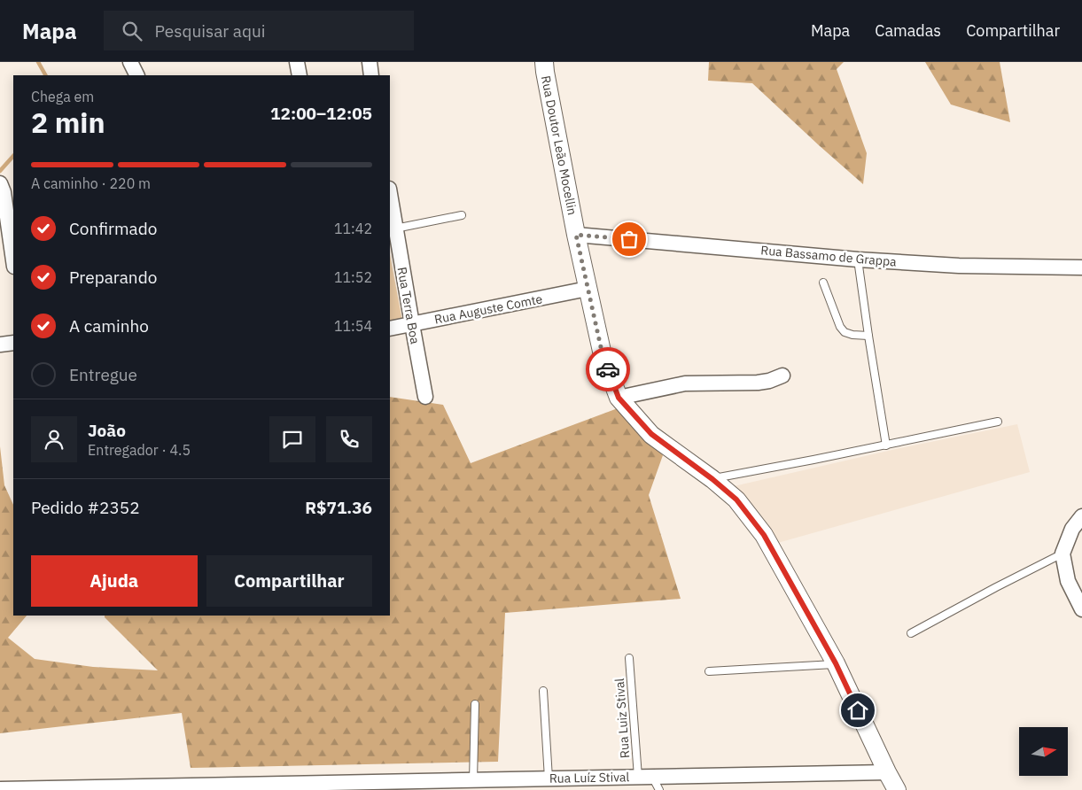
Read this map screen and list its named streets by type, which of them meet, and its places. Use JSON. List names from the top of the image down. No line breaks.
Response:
{"streets":{"street":["Rua Doutor Leão Mocellin","Rua Bassamo de Grappa","Rua Terra Boa","Rua Auguste Comte","Rua Luíz Stival"],"lane":["Rua Luiz Stival"]},"crossings":[["Rua Doutor Leão Mocellin","Rua Bassamo de Grappa"],["Rua Doutor Leão Mocellin","Rua Auguste Comte"],["Rua Doutor Leão Mocellin","Rua Luíz Stival"],["Rua Terra Boa","Rua Auguste Comte"],["Rua Luiz Stival","Rua Luíz Stival"]],"north":"right","page":{"header":"Mapa","search":"Pesquisar aqui","nav":["Mapa","Camadas","Compartilhar"],"heading":["2 min","Chega em","12:00–12:05"],"panel":["João","Entregador · 4.5","Pedido #2352","R$71.36"],"bar":"A caminho · 220 m","list":[["Confirmado","11:42"],["Preparando","11:52"],["A caminho","11:54"],"Entregue"],"buttons":["Ajuda","Compartilhar"]}}
